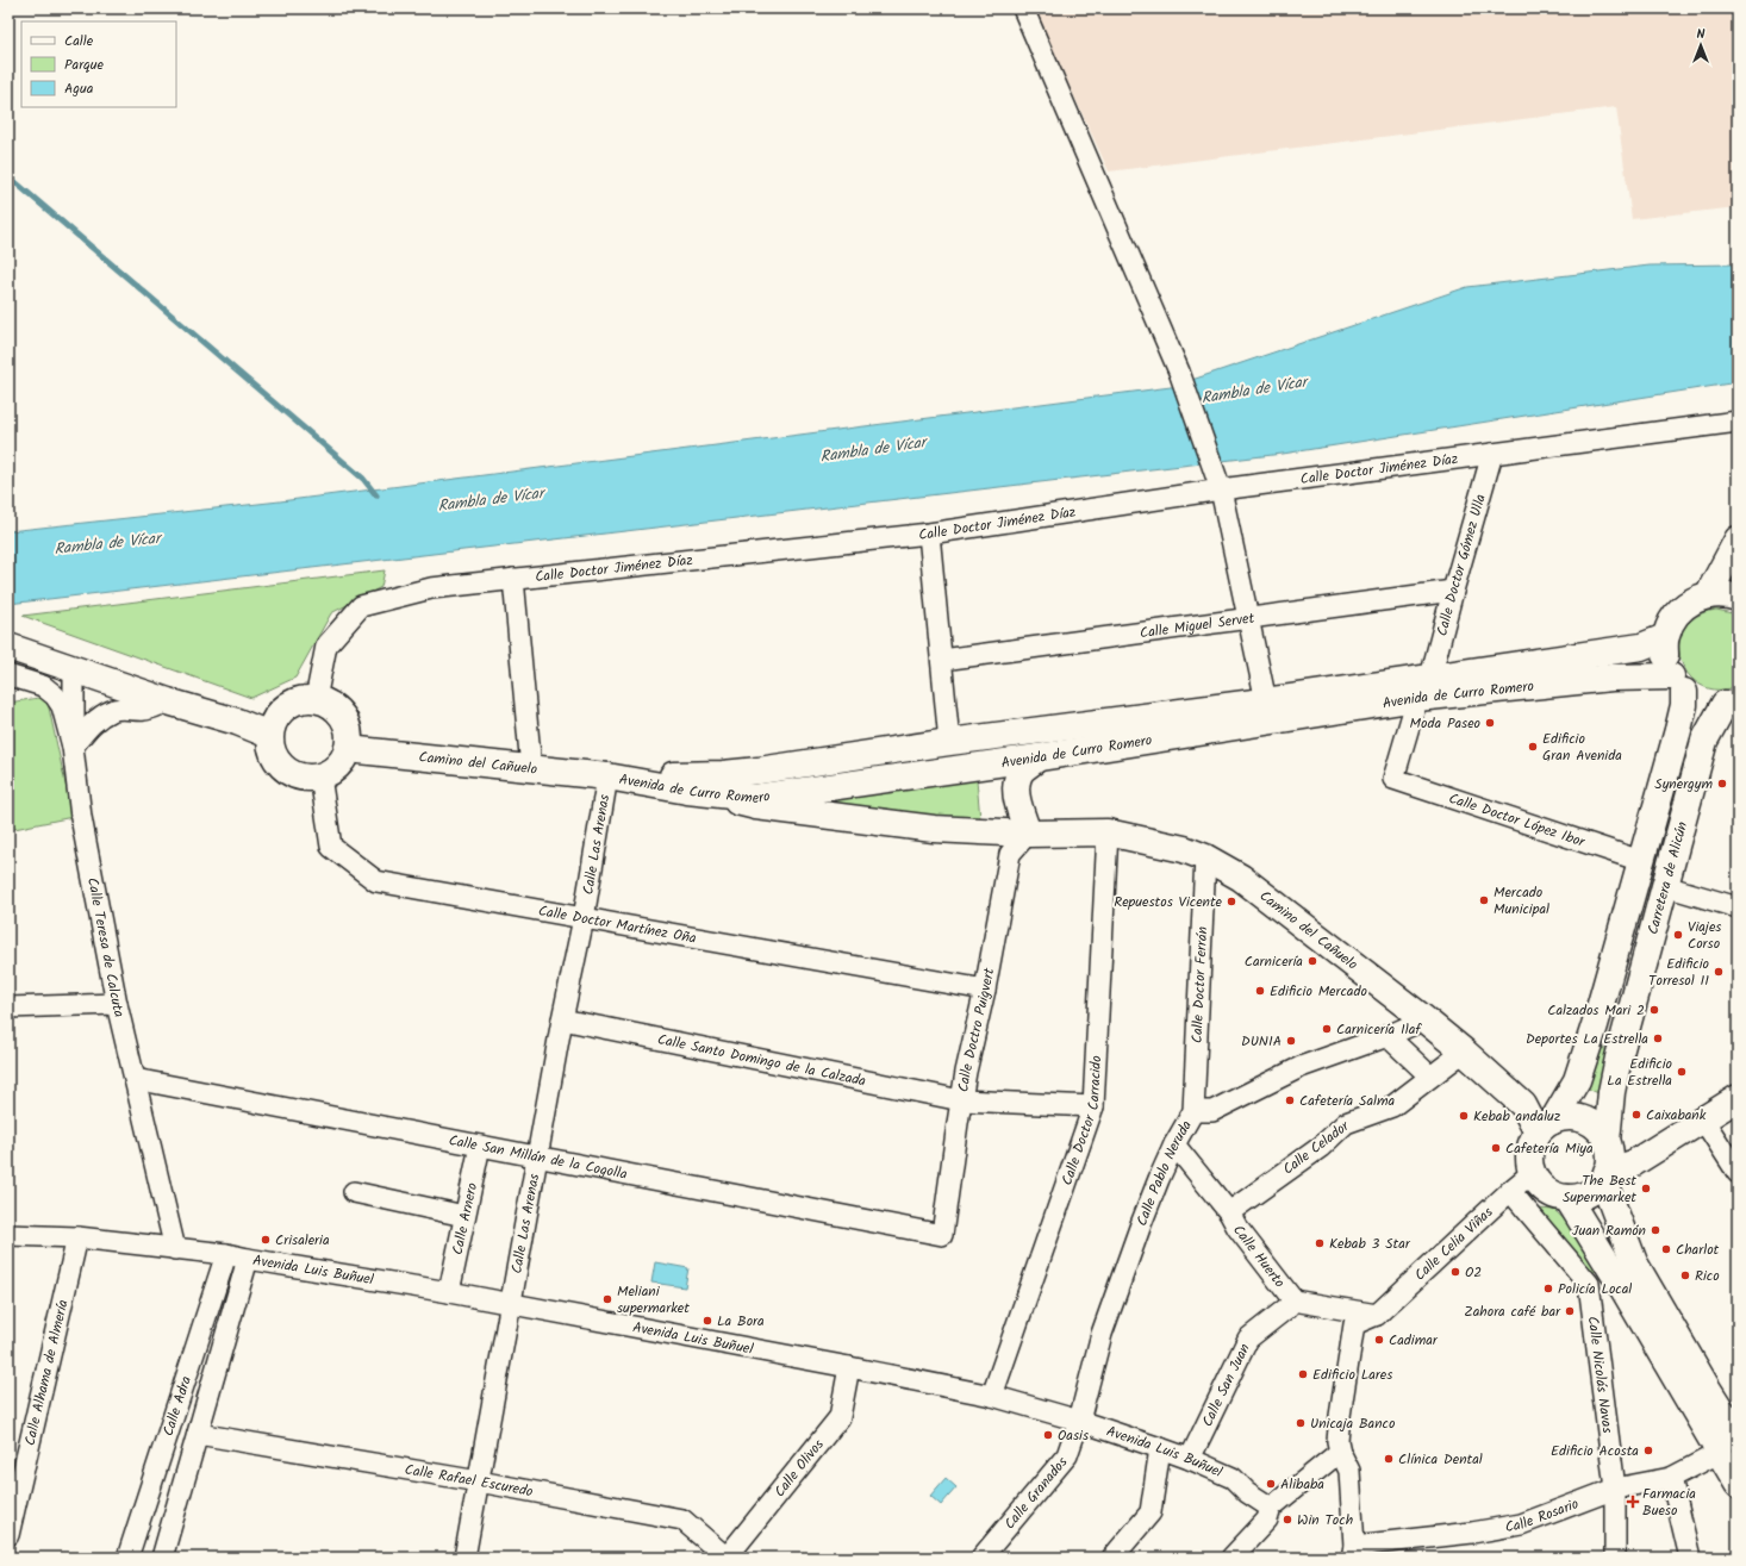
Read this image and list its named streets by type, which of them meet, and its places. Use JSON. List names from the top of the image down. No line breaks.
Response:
{"streets":{"main road":["Avenida de Curro Romero","Camino del Cañuelo","Carretera de Alicún"],"street":["Calle Doctor Jiménez Díaz","Calle Doctor Gómez Ulla","Calle Miguel Servet","Calle Doctor López Ibor","Calle Las Arenas","Calle Doctor Martínez Oña","Calle Teresa de Calcuta","Calle Doctor Ferrán","Calle Doctro Puigvert","Calle Santo Domingo de la Calzada","Calle Doctor Carracido","Calle Celador","Calle San Millán de la Cogolla","Calle Pablo Neruda","Calle Arnero","Calle Celia Viñas","Calle Huerto","Avenida Luis Buñuel","Calle Alhama de Almería","Calle Nicolás Navas","Calle San Juan","Calle Adra","Calle Olivos","Calle Rafael Escuredo","Calle Granados","Calle Rosario"]},"crossings":[["Calle Doctor Jiménez Díaz","Calle Doctor Gómez Ulla"],["Calle Doctor Jiménez Díaz","Camino del Cañuelo"],["Calle Doctor Jiménez Díaz","Calle Doctor Martínez Oña"],["Calle Doctor Gómez Ulla","Calle Miguel Servet"],["Calle Doctor Gómez Ulla","Avenida de Curro Romero"],["Calle Doctor Gómez Ulla","Calle Doctor López Ibor"],["Avenida de Curro Romero","Camino del Cañuelo"],["Avenida de Curro Romero","Calle Las Arenas"],["Avenida de Curro Romero","Carretera de Alicún"],["Camino del Cañuelo","Calle Las Arenas"],["Camino del Cañuelo","Carretera de Alicún"],["Camino del Cañuelo","Calle Doctor Martínez Oña"],["Camino del Cañuelo","Calle Doctor Ferrán"],["Camino del Cañuelo","Calle Doctro Puigvert"],["Camino del Cañuelo","Calle Doctor Carracido"],["Camino del Cañuelo","Calle Celador"],["Camino del Cañuelo","Calle Pablo Neruda"],["Camino del Cañuelo","Calle Celia Viñas"],["Calle Doctor López Ibor","Carretera de Alicún"],["Calle Las Arenas","Calle Doctor Martínez Oña"],["Calle Las Arenas","Calle Santo Domingo de la Calzada"],["Calle Las Arenas","Calle San Millán de la Cogolla"],["Calle Las Arenas","Avenida Luis Buñuel"],["Calle Las Arenas","Calle Rafael Escuredo"],["Carretera de Alicún","Calle Celia Viñas"],["Calle Doctor Martínez Oña","Calle Doctro Puigvert"],["Calle Teresa de Calcuta","Calle San Millán de la Cogolla"],["Calle Teresa de Calcuta","Avenida Luis Buñuel"],["Calle Doctor Ferrán","Calle Pablo Neruda"],["Calle Doctro Puigvert","Calle Santo Domingo de la Calzada"],["Calle Doctro Puigvert","Calle San Millán de la Cogolla"],["Calle Santo Domingo de la Calzada","Calle Doctor Carracido"],["Calle Doctor Carracido","Avenida Luis Buñuel"],["Calle Celador","Calle Huerto"],["Calle San Millán de la Cogolla","Calle Arnero"],["Calle Pablo Neruda","Calle Huerto"],["Calle Pablo Neruda","Avenida Luis Buñuel"],["Calle Pablo Neruda","Calle Granados"],["Calle Arnero","Avenida Luis Buñuel"],["Calle Celia Viñas","Calle Huerto"],["Calle Celia Viñas","Calle Nicolás Navas"],["Calle Huerto","Calle San Juan"],["Avenida Luis Buñuel","Calle Alhama de Almería"],["Avenida Luis Buñuel","Calle San Juan"],["Avenida Luis Buñuel","Calle Adra"],["Avenida Luis Buñuel","Calle Olivos"],["Avenida Luis Buñuel","Calle Granados"],["Calle Nicolás Navas","Calle Rosario"],["Calle Adra","Calle Rafael Escuredo"],["Calle Olivos","Calle Rafael Escuredo"]],"water":["Rambla de Vícar"],"places":{"other":["Moda Paseo","Edificio Gran Avenida","Synergym","Mercado Municipal","Repuestos Vicente","Viajes Corso","Carnicería","Edificio Torresol II","Edificio Mercado","Calzados Mari 2","Carnicería Ilaf","Deportes La Estrella","DUNIA","Edificio La Estrella","Cafetería Salma","Caixabank","Kebab andaluz","Cafetería Miya","The Best Supermarket","Juan Ramón","Crisaleria","Kebab 3 Star","Charlot","O2","Rico","Policía Local","Meliani supermarket","Zahora café bar","La Bora","Cadimar","Edificio Lares","Unicaja Banco","Oasis","Edificio Acosta","Clínica Dental","Alibaba","Win Toch"],"health":["Farmacia Bueso"]},"legend":["Calle","Parque","Agua"],"north":"top"}
